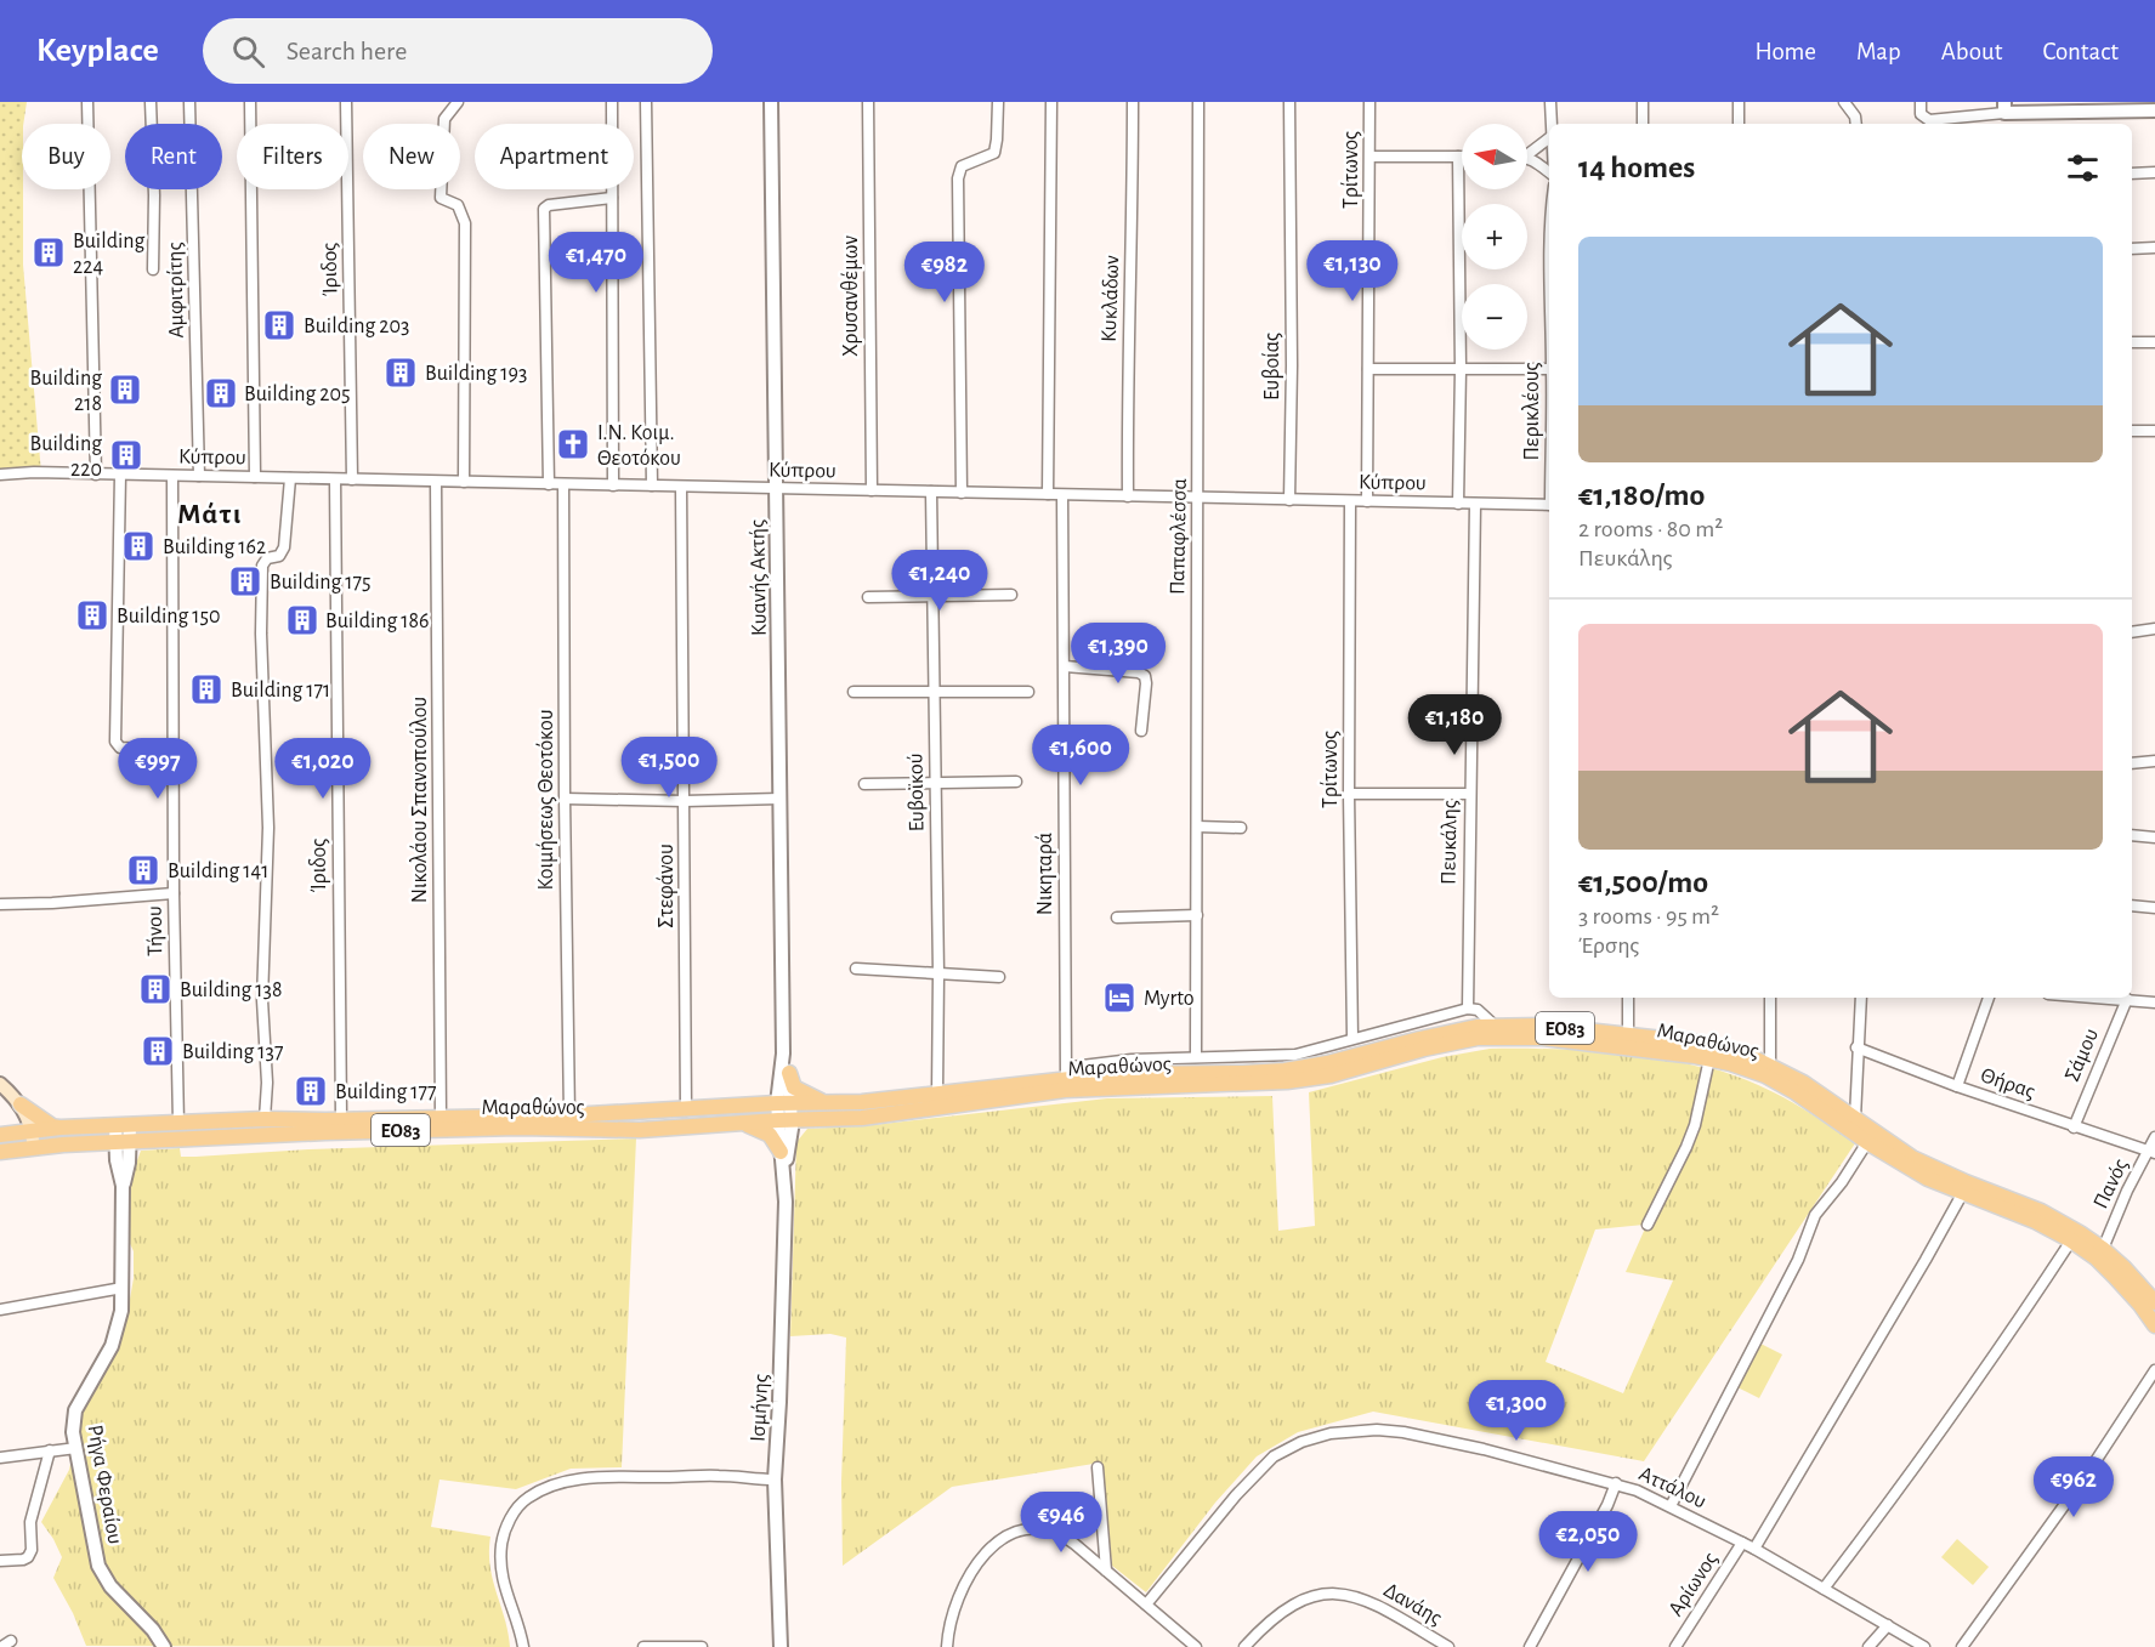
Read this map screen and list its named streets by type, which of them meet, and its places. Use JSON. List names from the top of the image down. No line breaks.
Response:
{"streets":{"main road":["ΕΟ83","Μαραθώνος"],"street":["Τρίτωνος","Ίριδος","Αμφιτρίτης","Χρυσανθέμων","Κυκλάδων","Ευβοίας","Κύπρου","Παπαφλέσσα","Κυανής Ακτής","Ευβοϊκού","Νικολάου Σπανοπούλου","Κοιμήσεως Θεοτόκου","Πευκάλης","Νικηταρά","Στεφάνου","Τήνου","Σάμου","Θήρας","Πανός","Ισμήνης","Ρήγα Φεραίου","Αττάλου","Αρίωνος","Δανάης"]},"crossings":[["Τρίτωνος","Κύπρου"],["Ίριδος","Κύπρου"],["Ίριδος","Μαραθώνος"],["Αμφιτρίτης","Κύπρου"],["Χρυσανθέμων","Κύπρου"],["Κυκλάδων","Κύπρου"],["Ευβοίας","Κύπρου"],["Κύπρου","Παπαφλέσσα"],["Κύπρου","Κυανής Ακτής"],["Κύπρου","Ευβοϊκού"],["Κύπρου","Νικολάου Σπανοπούλου"],["Κύπρου","Κοιμήσεως Θεοτόκου"],["Κύπρου","Πευκάλης"],["Κύπρου","Νικηταρά"],["Κύπρου","Στεφάνου"],["Κύπρου","Τήνου"],["Κυανής Ακτής","Μαραθώνος"],["Ευβοϊκού","Μαραθώνος"],["Νικολάου Σπανοπούλου","Μαραθώνος"],["Κοιμήσεως Θεοτόκου","Μαραθώνος"],["Νικηταρά","Μαραθώνος"],["Στεφάνου","Μαραθώνος"],["Τήνου","Μαραθώνος"],["Μαραθώνος","Πανός"],["Μαραθώνος","Ρήγα Φεραίου"],["Σάμου","Θήρας"],["Θήρας","Πανός"],["Αττάλου","Αρίωνος"]],"districts":["Μάτι"],"places":{"building":["Building 224","Building 203","Building 193","Building 218","Building 205","Building 220","Building 162","Building 175","Building 150","Building 186","Building 171","Building 141","Building 138","Building 137","Building 177"],"church":["Ι.Ν. Κοιμ. Θεοτόκου"],"hotel":["Myrto"]},"north":"left","page":{"header":"Keyplace","search":"Search here","nav":["Home","Map","About","Contact"],"map_buttons":["+","−"],"chip":["Buy","Rent","Filters","New","Apartment"],"heading":"14 homes","list":[{"name":"€1,180/mo","note":"2 rooms · 80 m² · Πευκάλης"},{"name":"€1,500/mo","note":"3 rooms · 95 m² · Έρσης"}],"price":["€1,470","€1,130","€982","€1,240","€1,390","€1,180","€1,600","€1,500","€997","€1,020","€1,300","€962","€946","€2,050"]}}
